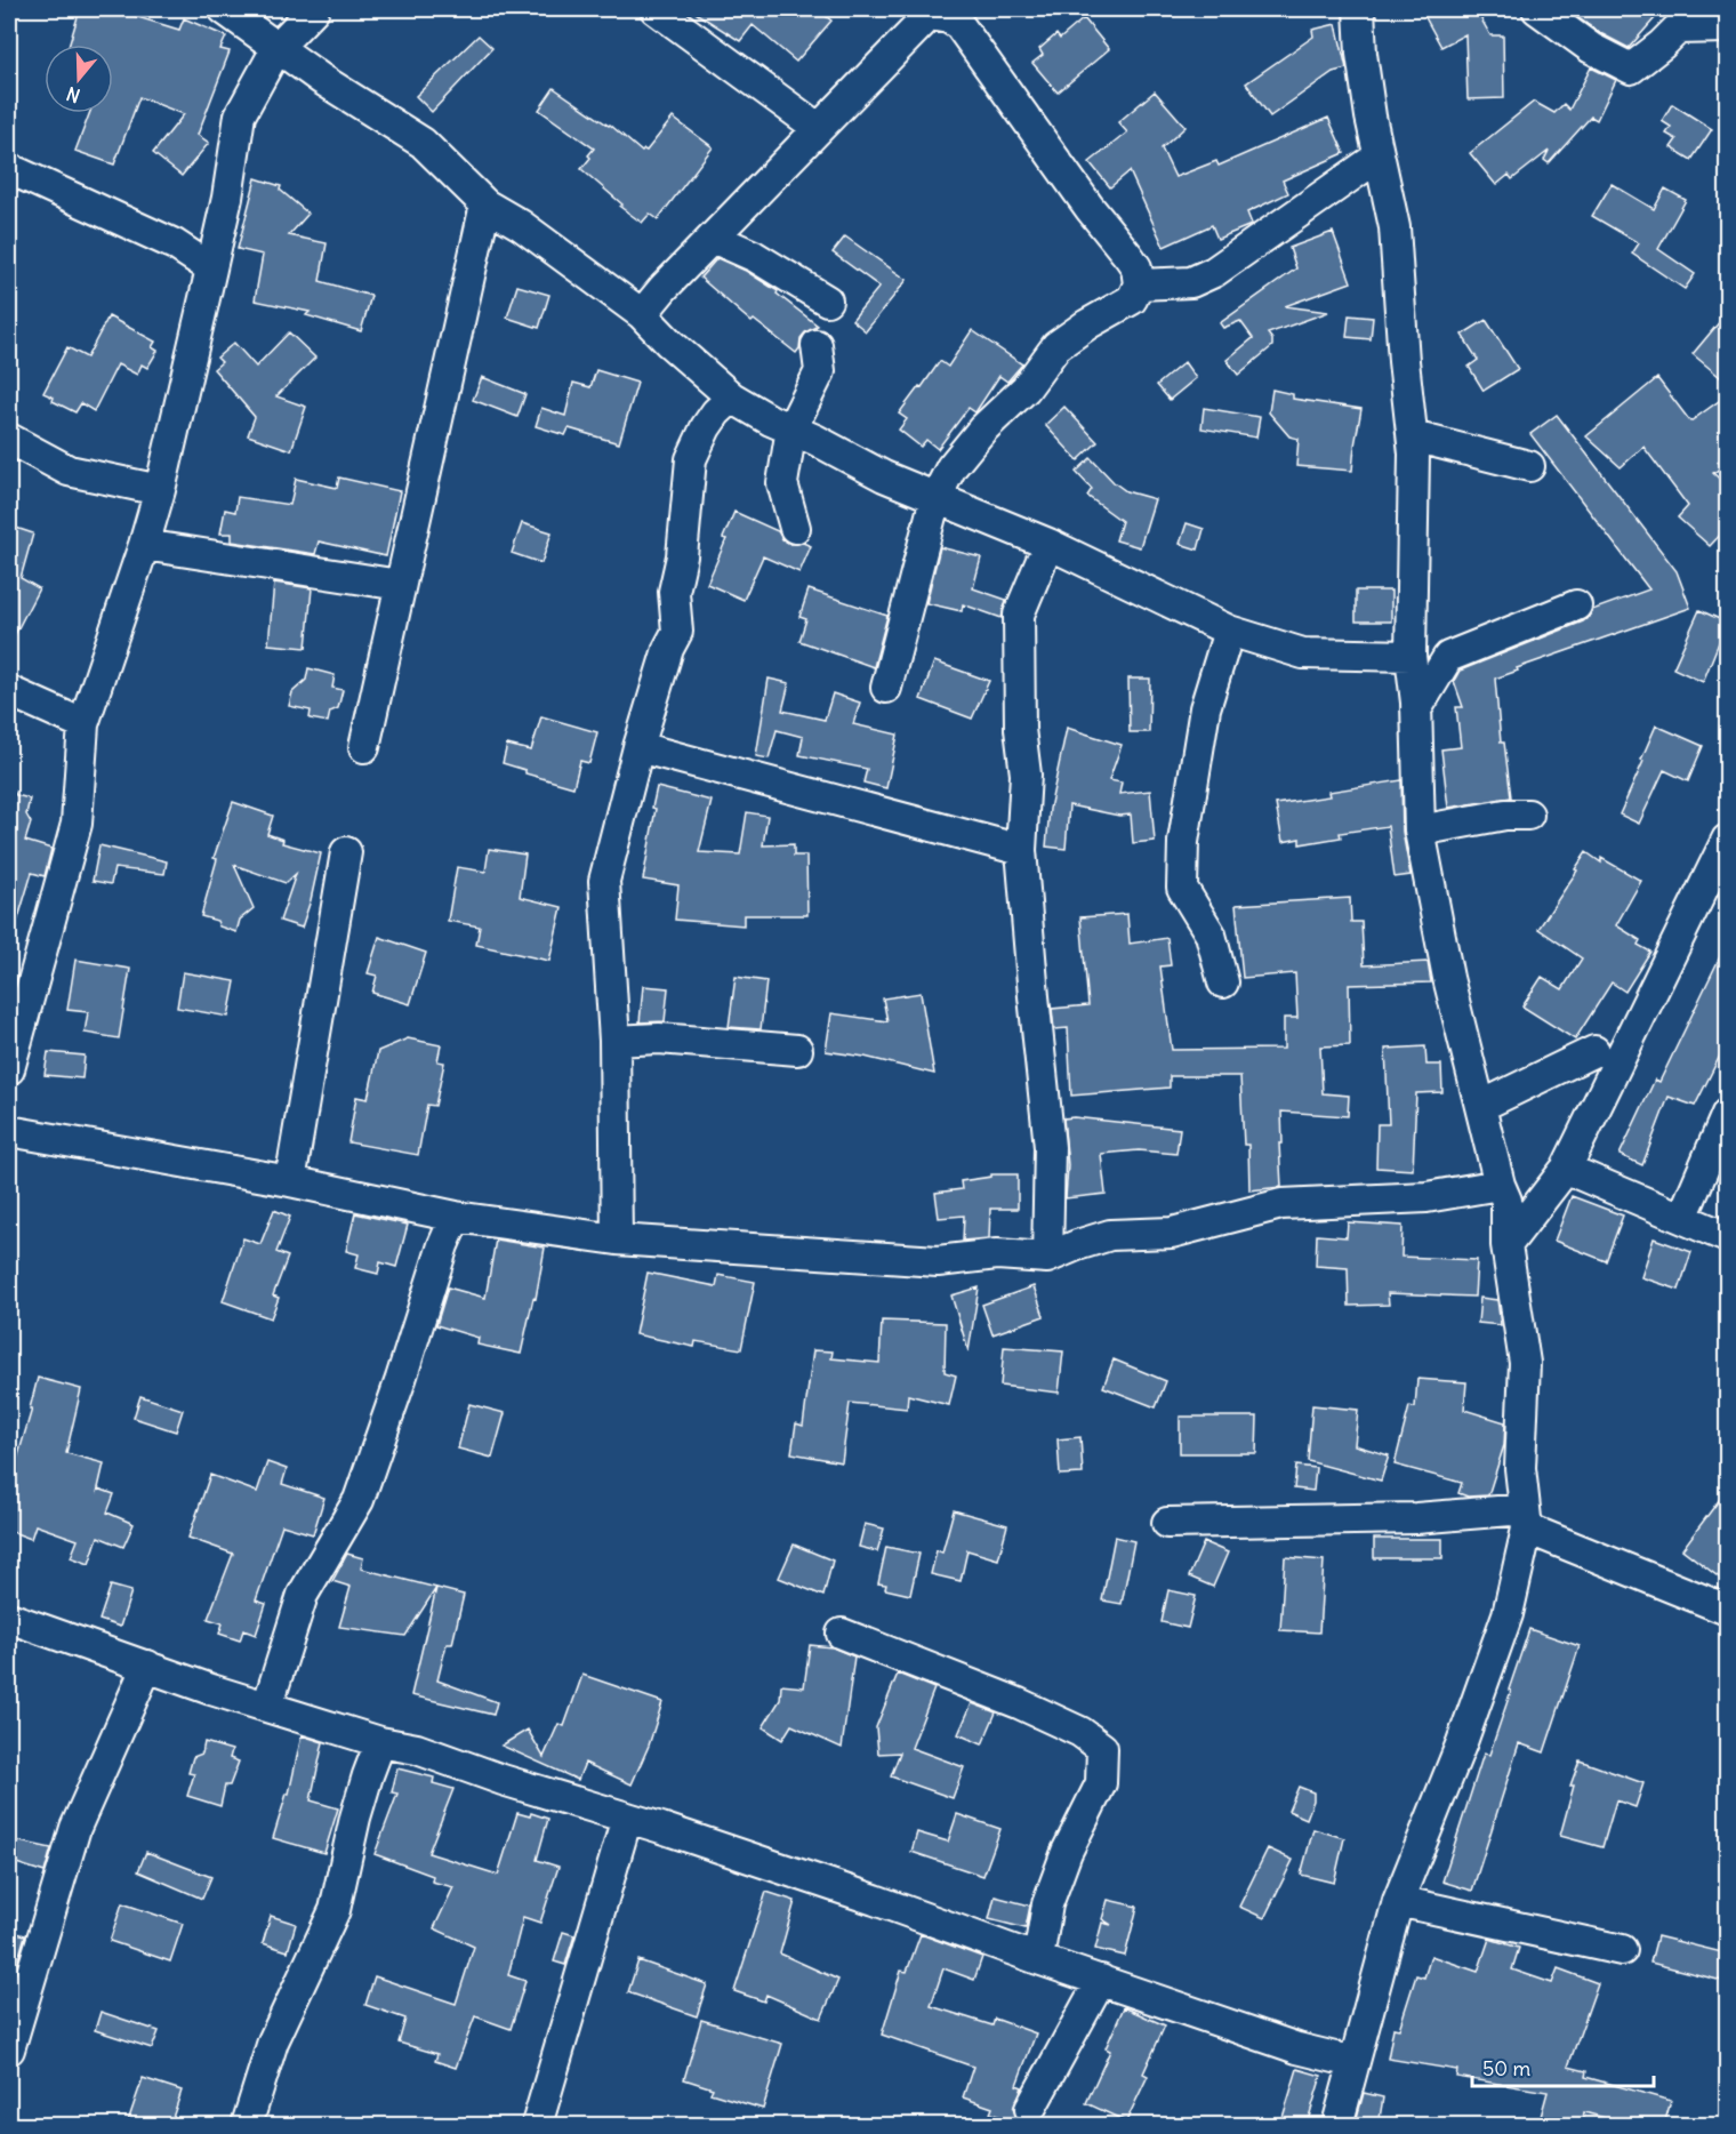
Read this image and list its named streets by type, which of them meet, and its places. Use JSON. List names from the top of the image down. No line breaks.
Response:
{"scale_bar":"50 m","north":"bottom"}
